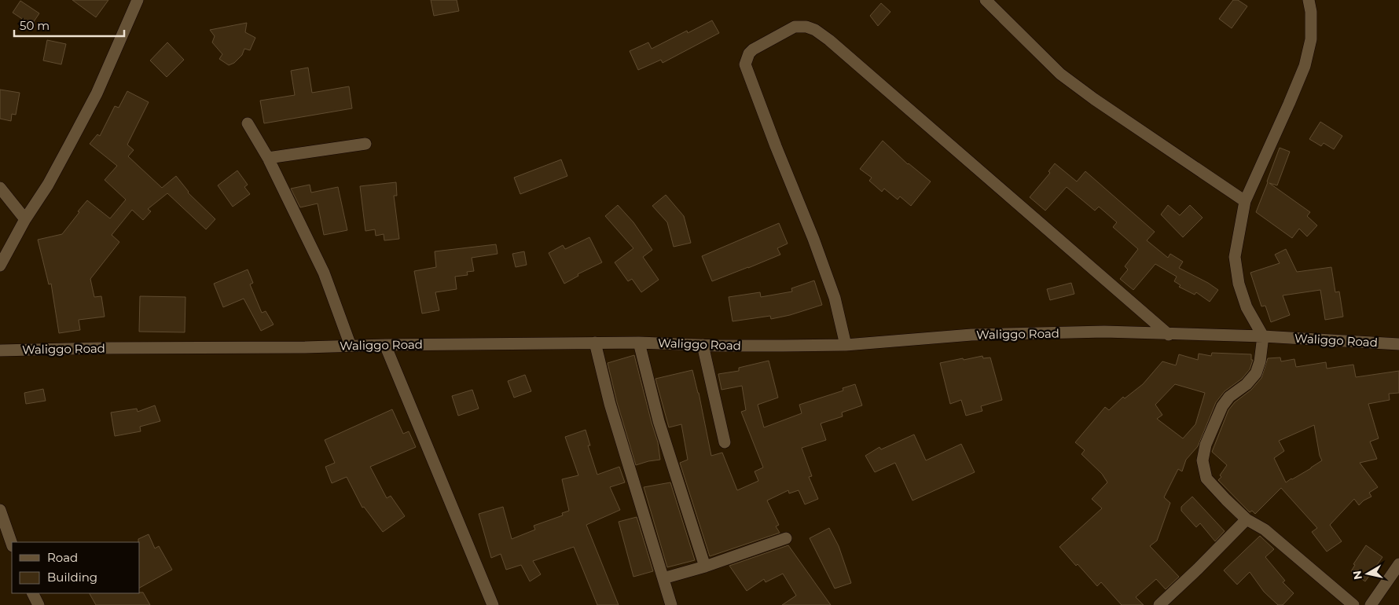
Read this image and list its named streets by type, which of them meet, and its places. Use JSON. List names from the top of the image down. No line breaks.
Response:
{"streets":{"street":["Waliggo Road"]},"legend":["Road","Building"],"scale_bar":"50 m","north":"left"}
